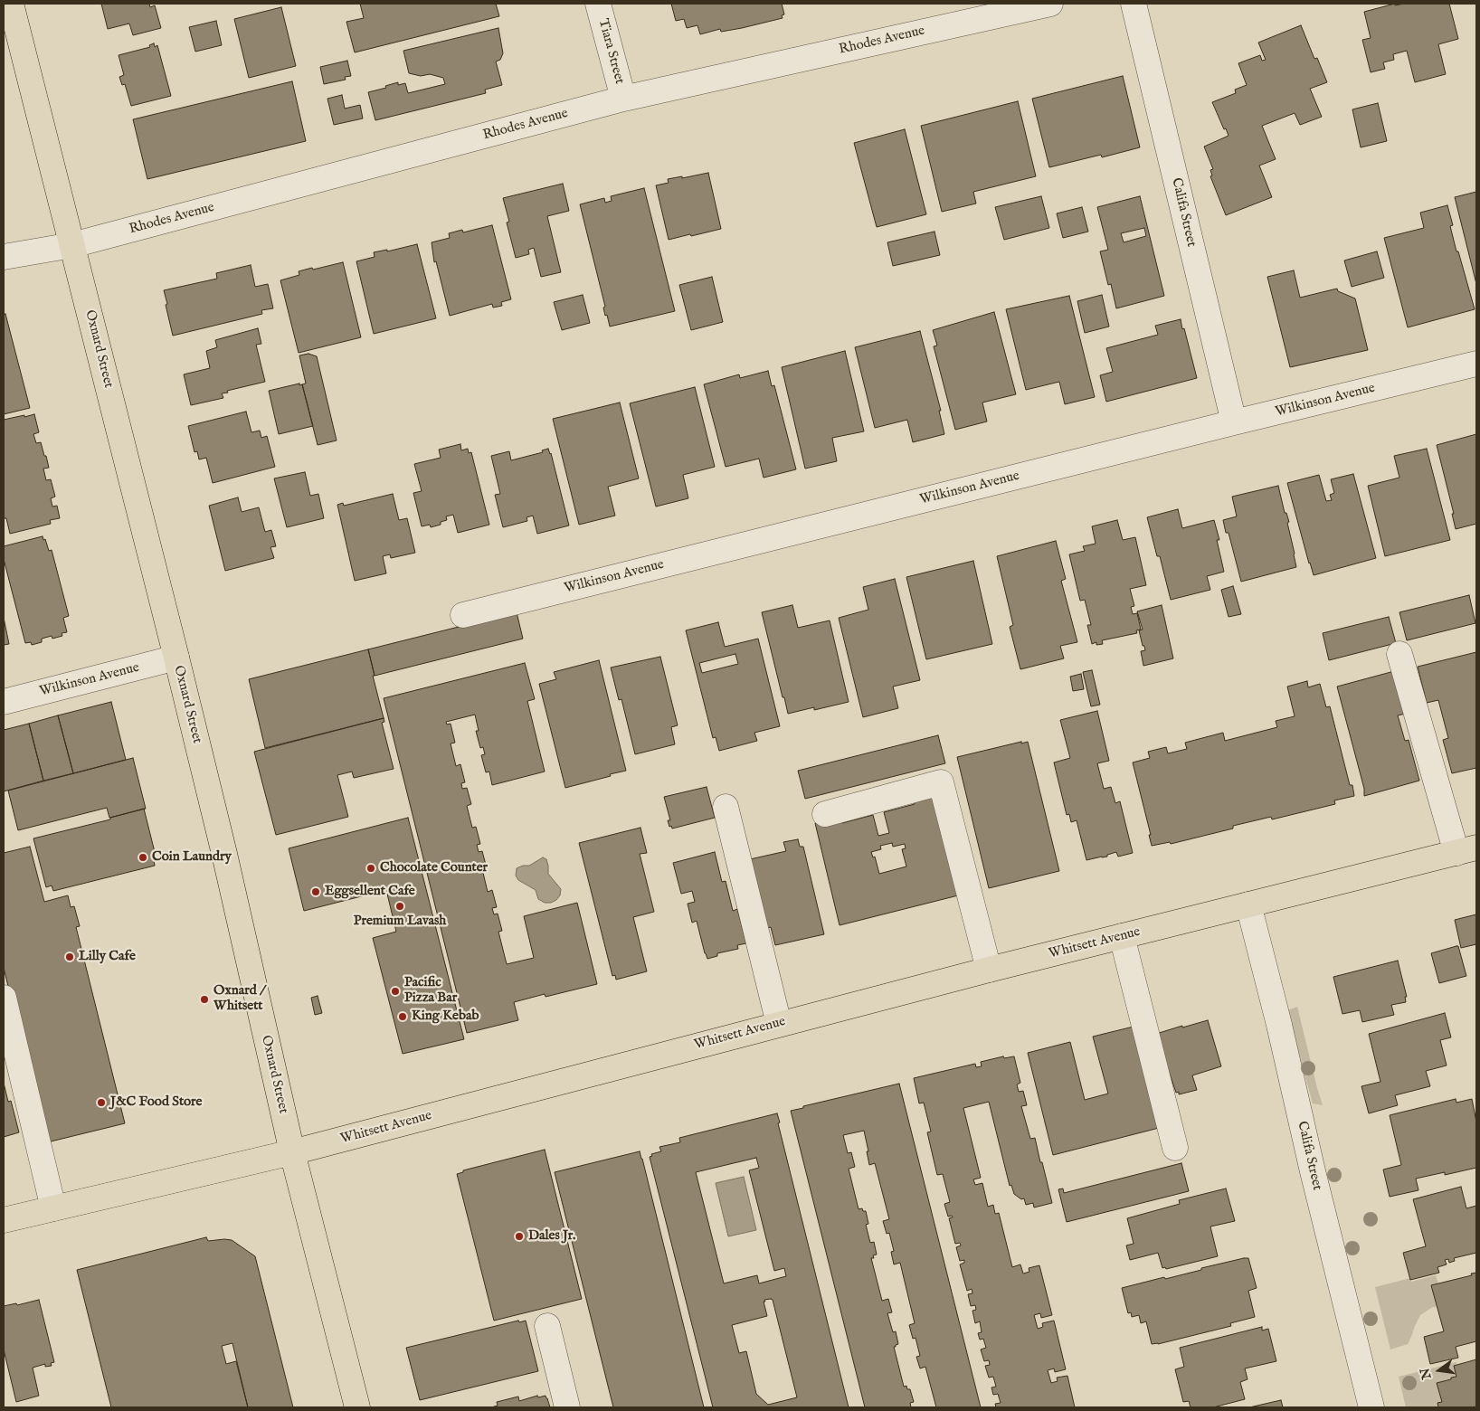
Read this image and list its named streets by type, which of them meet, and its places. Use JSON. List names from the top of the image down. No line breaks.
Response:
{"streets":{"main road":["Oxnard Street","Whitsett Avenue"],"street":["Rhodes Avenue","Tiara Street","Califa Street","Wilkinson Avenue"]},"crossings":[["Rhodes Avenue","Tiara Street"],["Rhodes Avenue","Oxnard Street"],["Califa Street","Wilkinson Avenue"],["Califa Street","Whitsett Avenue"],["Oxnard Street","Wilkinson Avenue"],["Oxnard Street","Whitsett Avenue"]],"places":["Coin Laundry","Chocolate Counter","Eggsellent Cafe","Premium Lavash","Lilly Cafe","Pacific Pizza Bar","Oxnard / Whitsett","King Kebab","J&C Food Store","Dales Jr."],"north":"left"}
